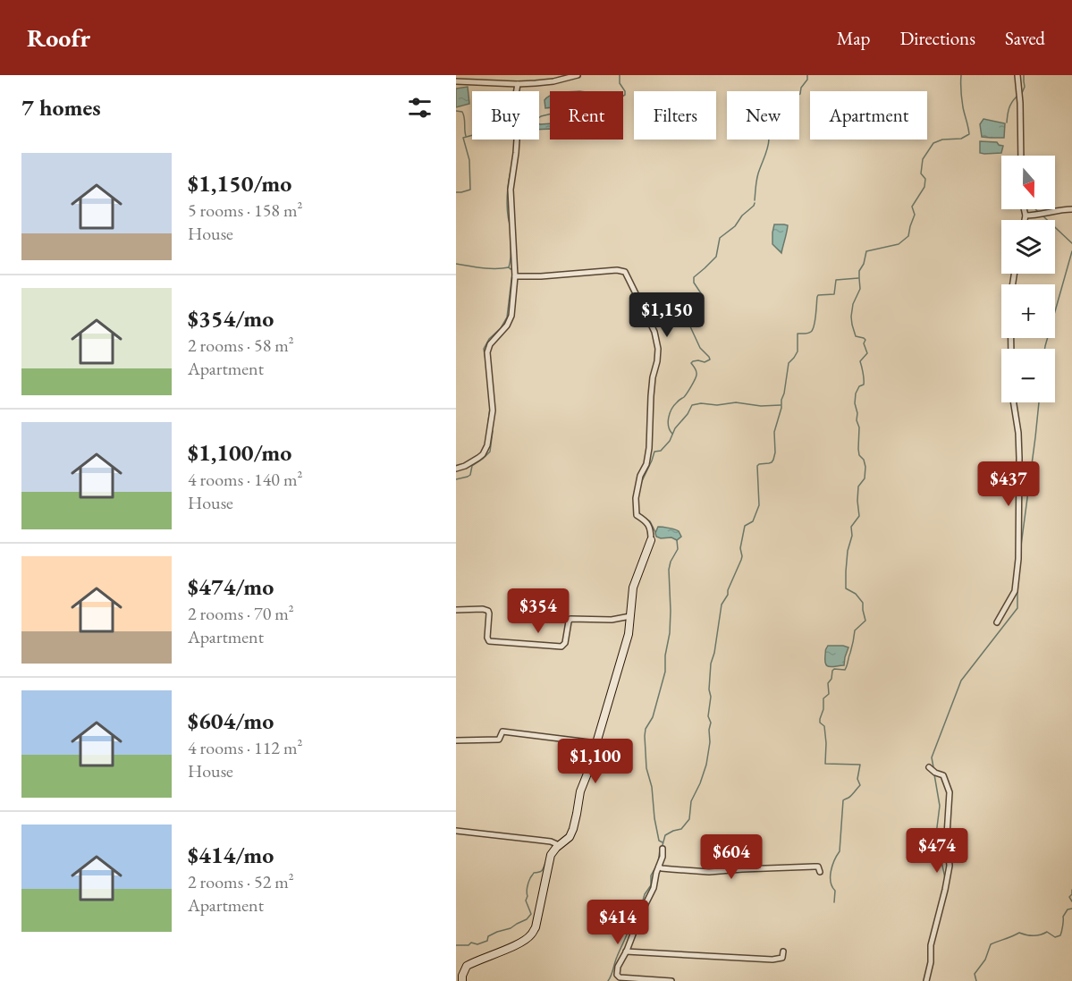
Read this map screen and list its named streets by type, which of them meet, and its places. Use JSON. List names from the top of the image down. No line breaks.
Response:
{"north":"bottom","page":{"header":"Roofr","nav":["Map","Directions","Saved"],"heading":"7 homes","chip":["Buy","Rent","Filters","New","Apartment"],"list":[{"name":"$1,150/mo","note":"5 rooms · 158 m² · House"},{"name":"$354/mo","note":"2 rooms · 58 m² · Apartment"},{"name":"$1,100/mo","note":"4 rooms · 140 m² · House"},{"name":"$474/mo","note":"2 rooms · 70 m² · Apartment"},{"name":"$604/mo","note":"4 rooms · 112 m² · House"},{"name":"$414/mo","note":"2 rooms · 52 m² · Apartment"}],"map_buttons":["+","−"],"price":["$1,150","$437","$354","$1,100","$474","$604","$414"]}}
